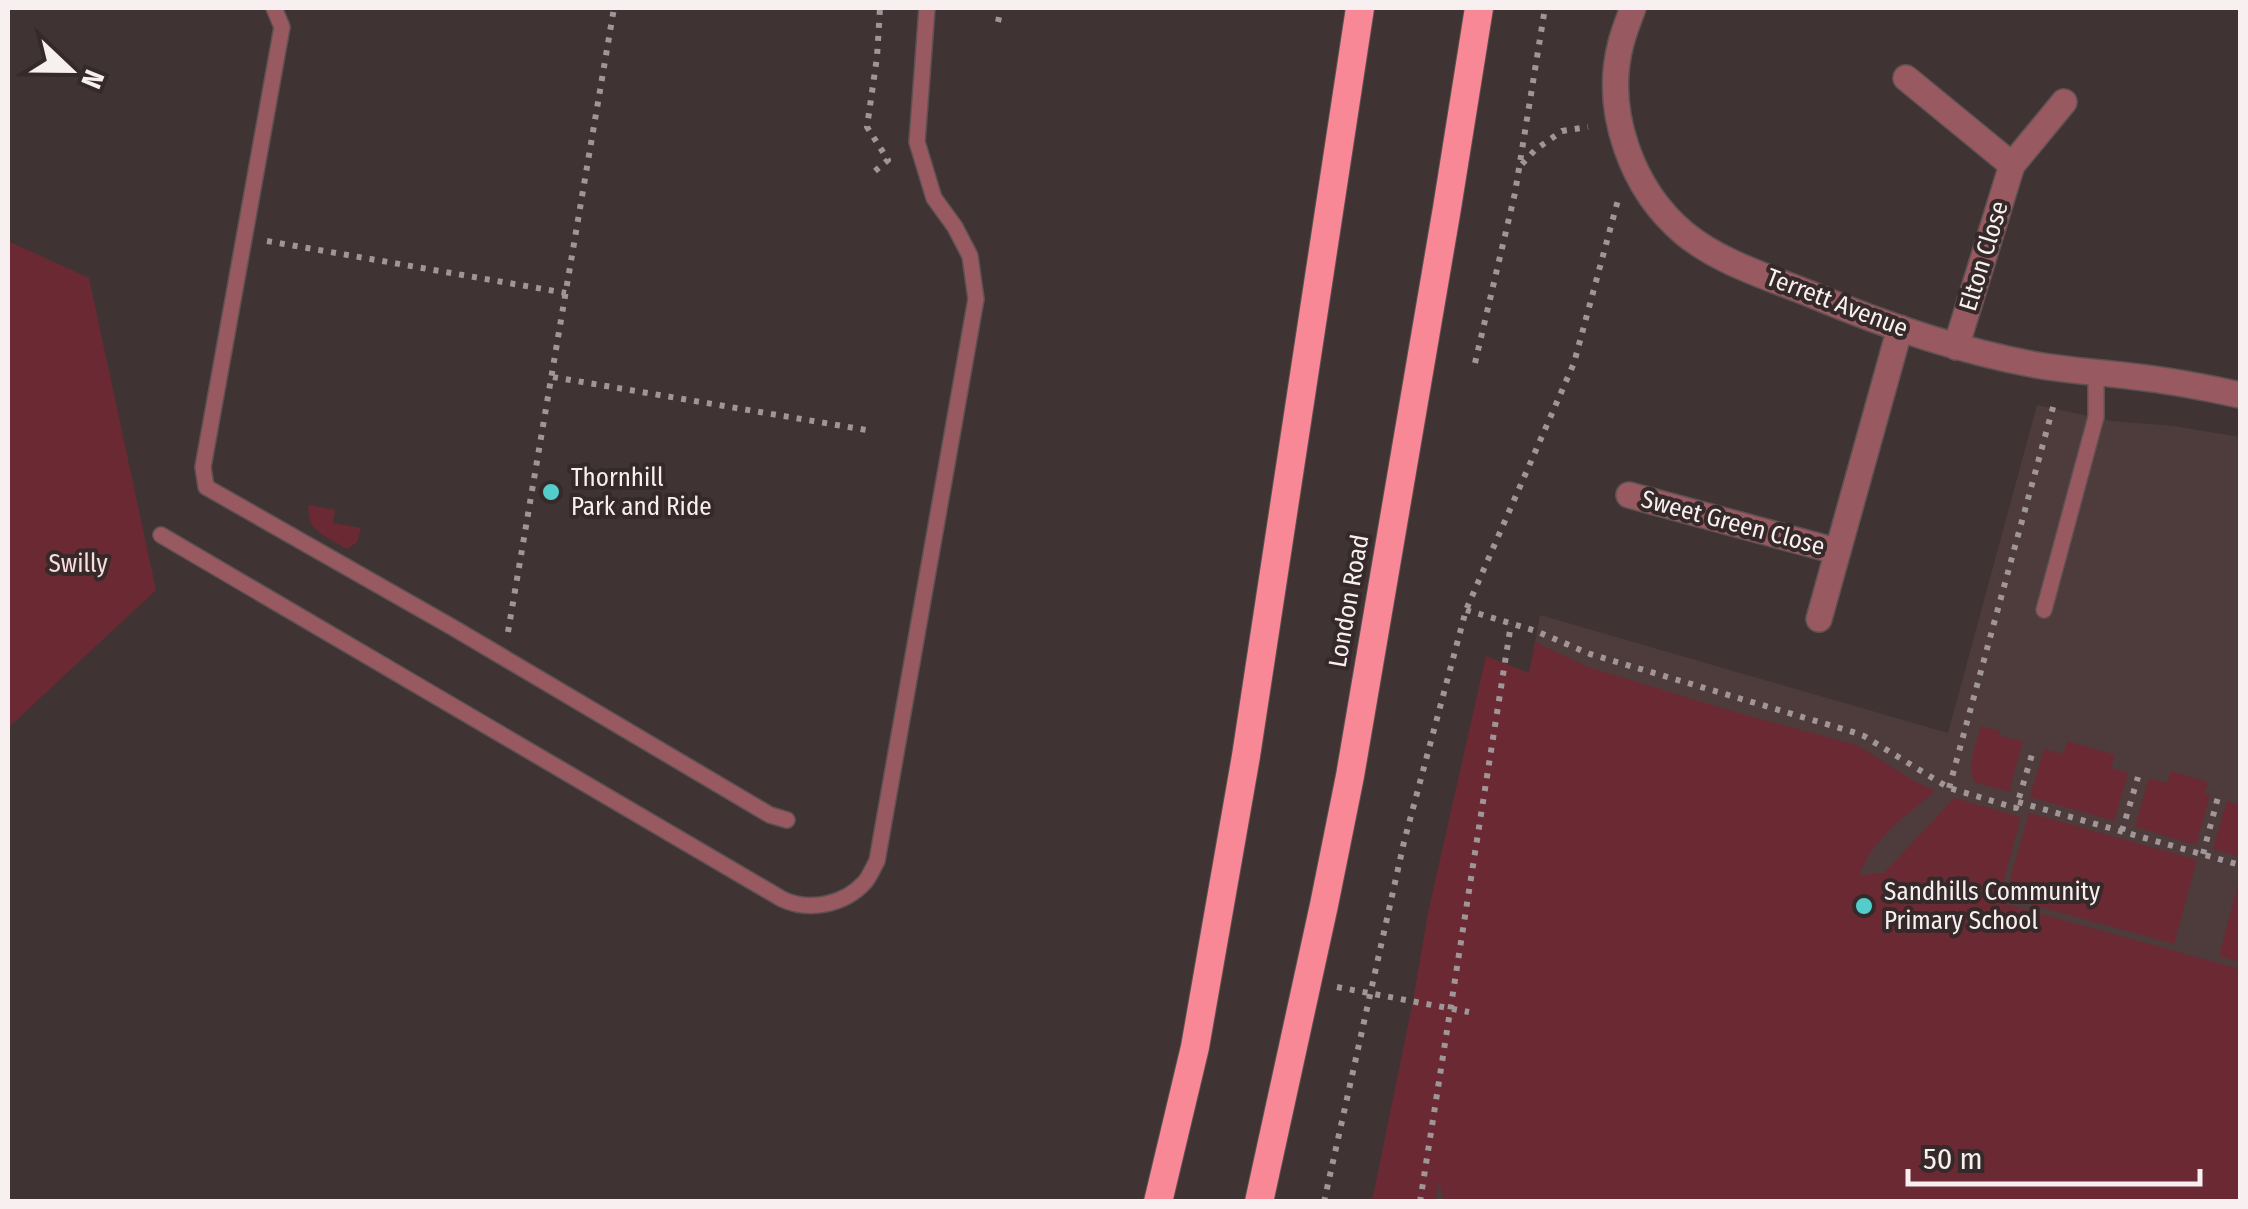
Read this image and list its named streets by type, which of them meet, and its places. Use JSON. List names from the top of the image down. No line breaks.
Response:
{"streets":{"highway":["London Road"],"street":["Elton Close","Terrett Avenue","Sweet Green Close"]},"crossings":[["Elton Close","Terrett Avenue"],["Terrett Avenue","Sweet Green Close"]],"parks":["Swilly"],"places":["Thornhill Park and Ride","Sandhills Community Primary School"],"scale_bar":"50 m","north":"right"}
